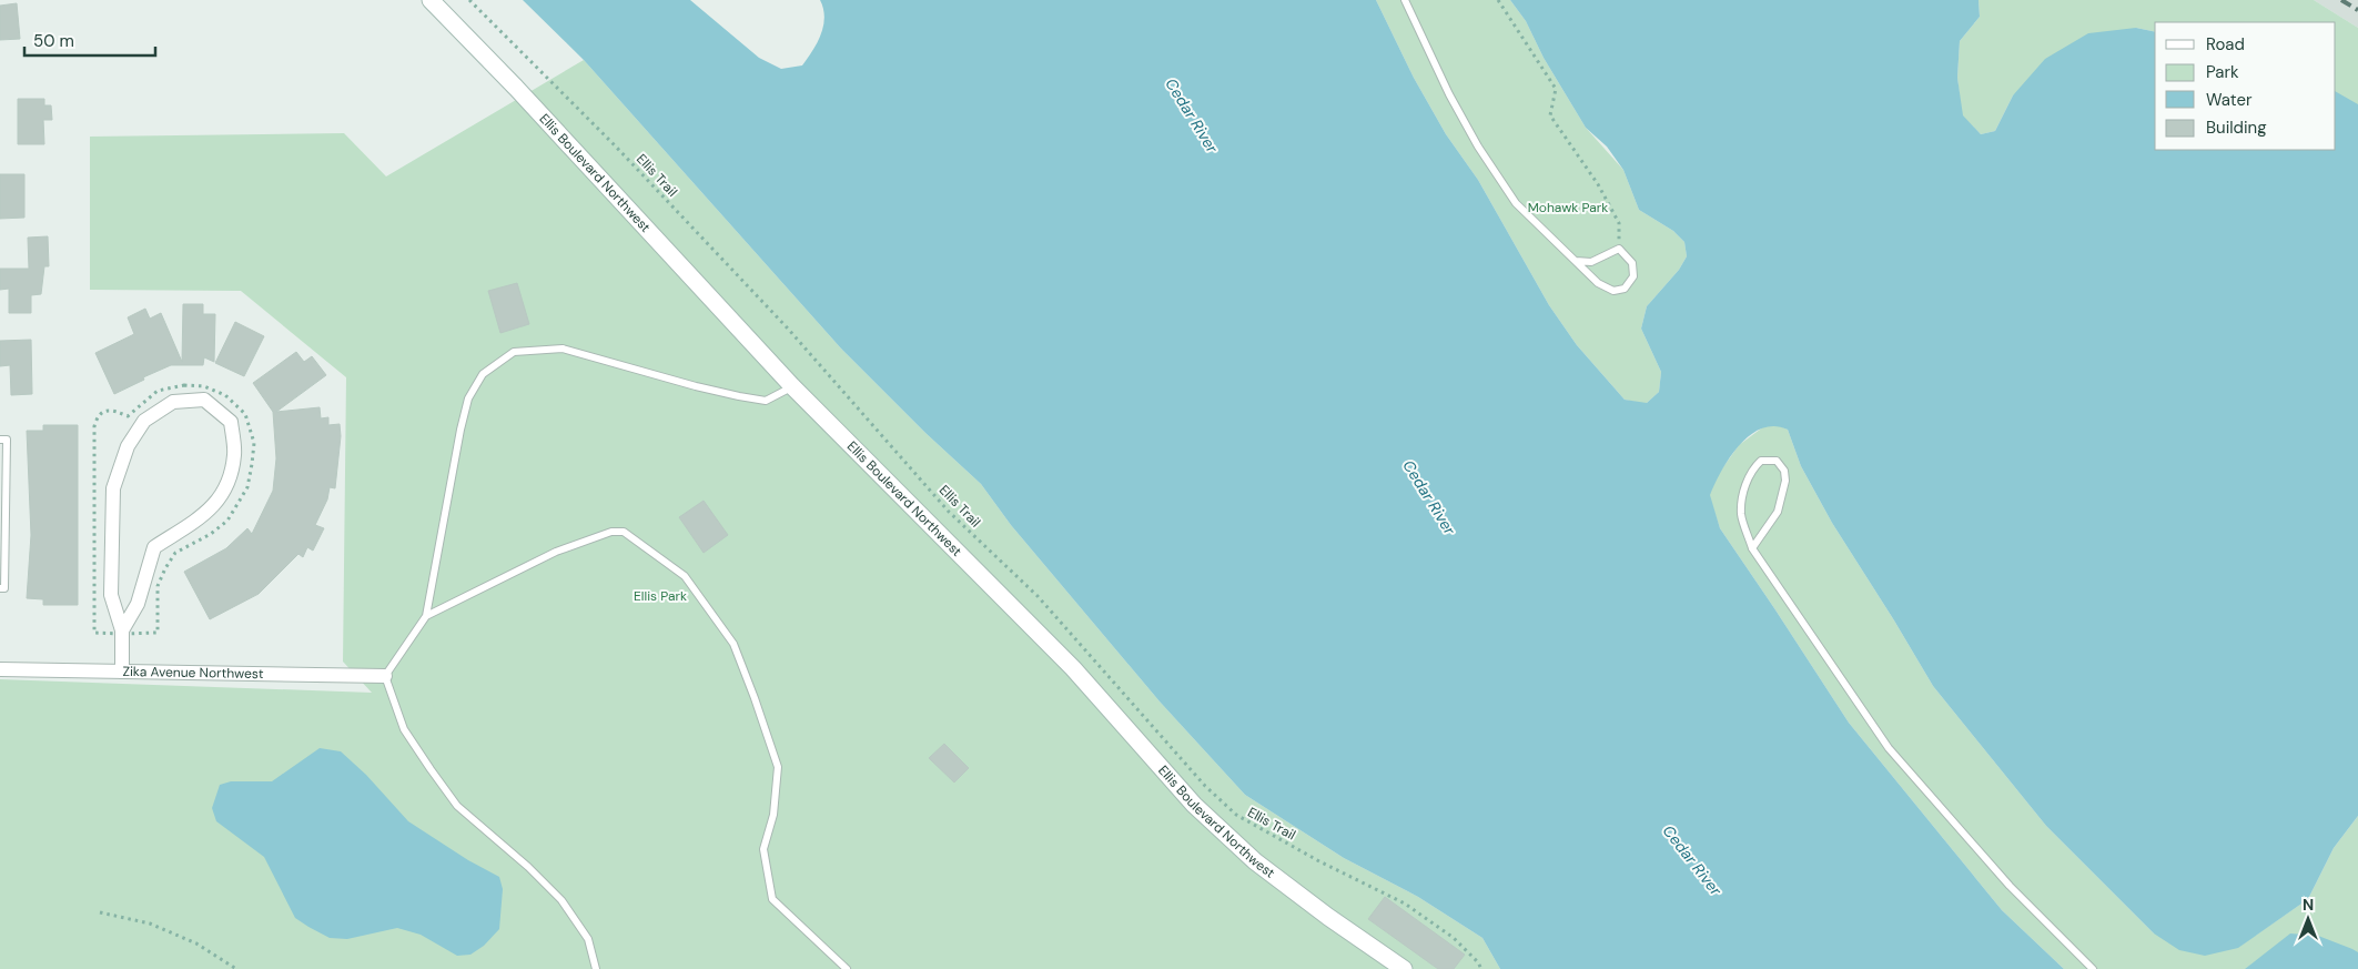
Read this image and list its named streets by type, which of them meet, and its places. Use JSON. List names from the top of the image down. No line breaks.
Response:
{"streets":{"street":["Ellis Boulevard Northwest","Zika Avenue Northwest"],"path":["Ellis Trail"]},"water":["Cedar River"],"parks":["Mohawk Park","Ellis Park"],"legend":["Road","Park","Water","Building"],"scale_bar":"50 m","north":"top"}
